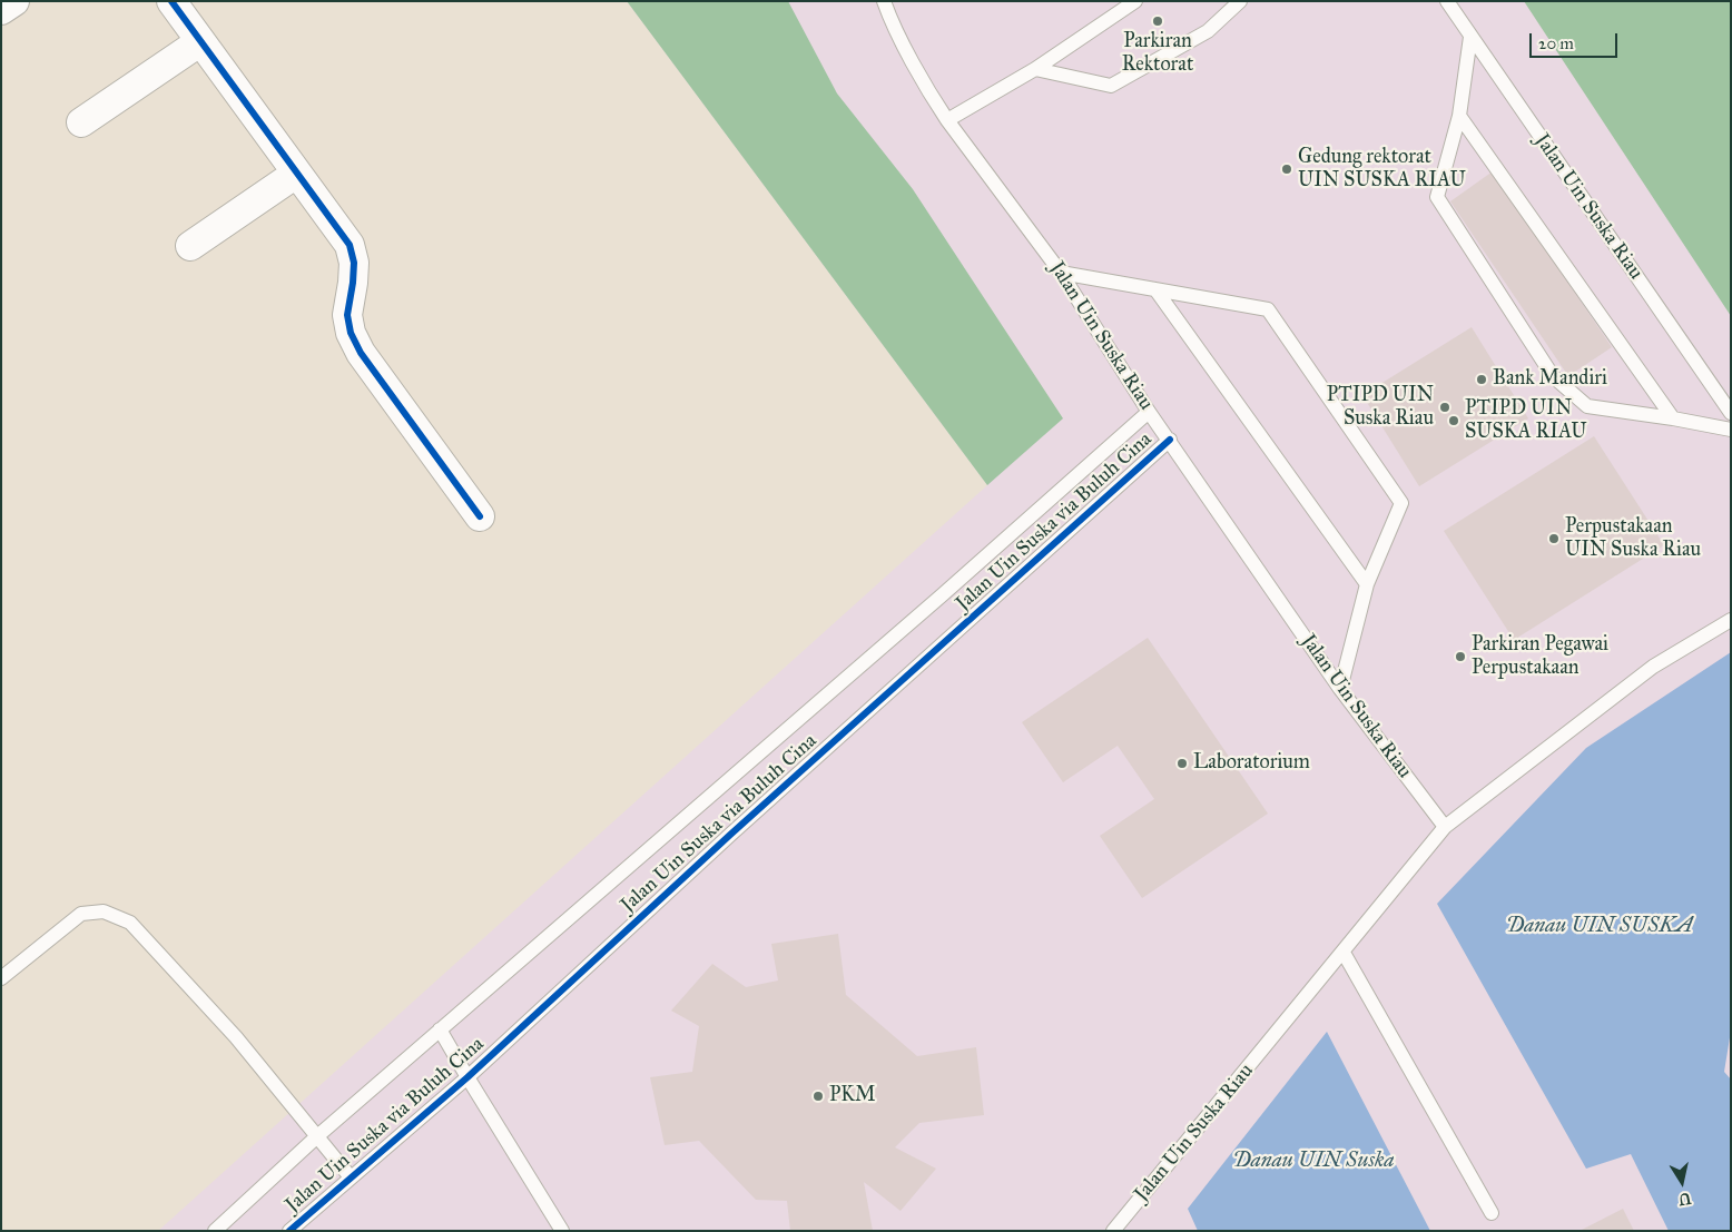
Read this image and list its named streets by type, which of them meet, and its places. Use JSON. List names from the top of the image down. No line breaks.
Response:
{"streets":{"lane":["Jalan Uin Suska Riau","Jalan Uin Suska via Buluh Cina"]},"crossings":[["Jalan Uin Suska Riau","Jalan Uin Suska via Buluh Cina"]],"water":["Danau UIN SUSKA","Danau UIN Suska"],"places":["Parkiran Rektorat","Gedung rektorat UIN SUSKA RIAU","Bank Mandiri","PTIPD UIN Suska Riau","PTIPD UIN SUSKA RIAU","Perpustakaan UIN Suska Riau","Parkiran Pegawai Perpustakaan","Laboratorium","PKM"],"scale_bar":"20 m","north":"bottom"}
